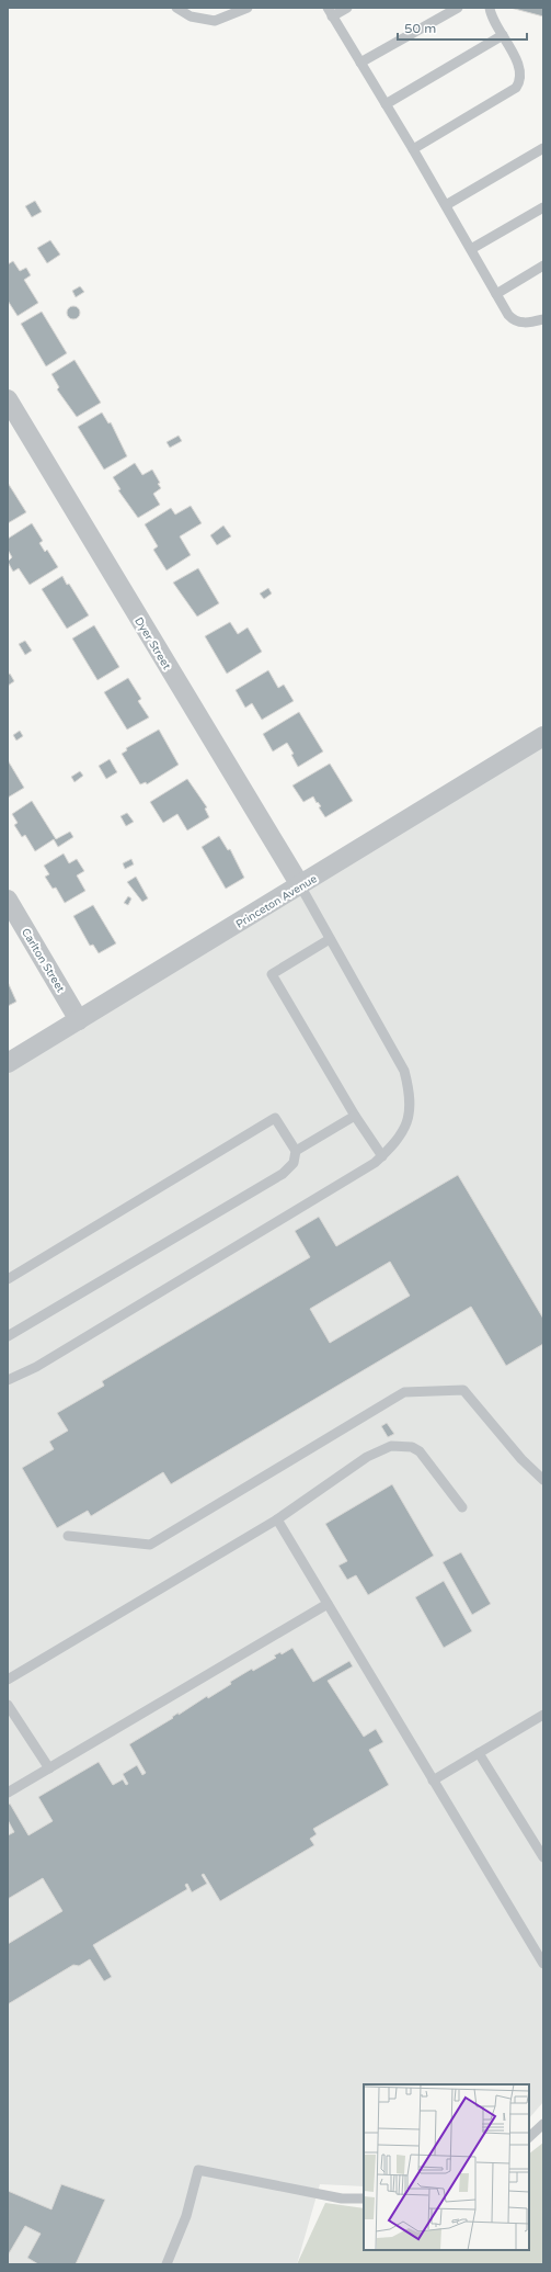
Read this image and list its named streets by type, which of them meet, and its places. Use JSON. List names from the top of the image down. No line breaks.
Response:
{"streets":{"street":["Dyer Street","Princeton Avenue","Carlton Street"]},"crossings":[["Dyer Street","Princeton Avenue"],["Princeton Avenue","Carlton Street"]],"scale_bar":"50 m"}
